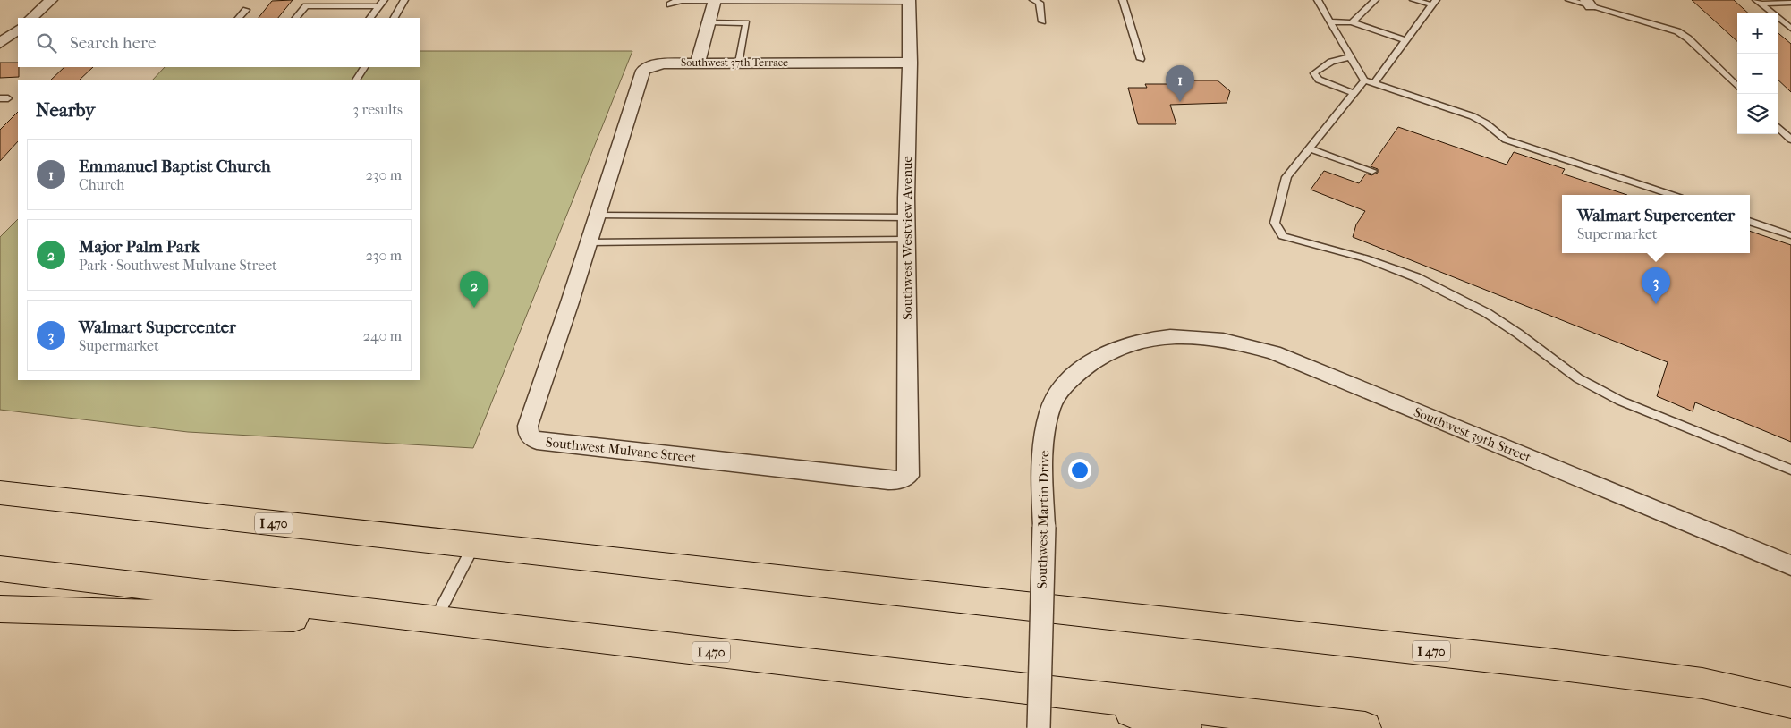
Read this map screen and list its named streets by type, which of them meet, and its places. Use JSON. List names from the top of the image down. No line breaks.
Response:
{"streets":{"highway":["I 470"],"street":["Southwest 37th Terrace","Southwest Westview Avenue","Southwest 39th Street","Southwest Mulvane Street","Southwest Martin Drive"]},"crossings":[["Southwest 37th Terrace","Southwest Westview Avenue"],["Southwest 37th Terrace","Southwest Mulvane Street"],["Southwest Westview Avenue","Southwest Mulvane Street"],["Southwest 39th Street","Southwest Martin Drive"]],"page":{"map_buttons":["+","−"],"search":"Search here","pins":["1","3","2"],"heading":["Nearby","3 results"],"list":[{"mark":"1","name":"Emmanuel Baptist Church","note":"Church","value":"230 m"},{"mark":"2","name":"Major Palm Park","note":"Park · Southwest Mulvane Street","value":"230 m"},{"mark":"3","name":"Walmart Supercenter","note":"Supermarket","value":"240 m"}],"popup":["Walmart Supercenter","Supermarket"]}}
